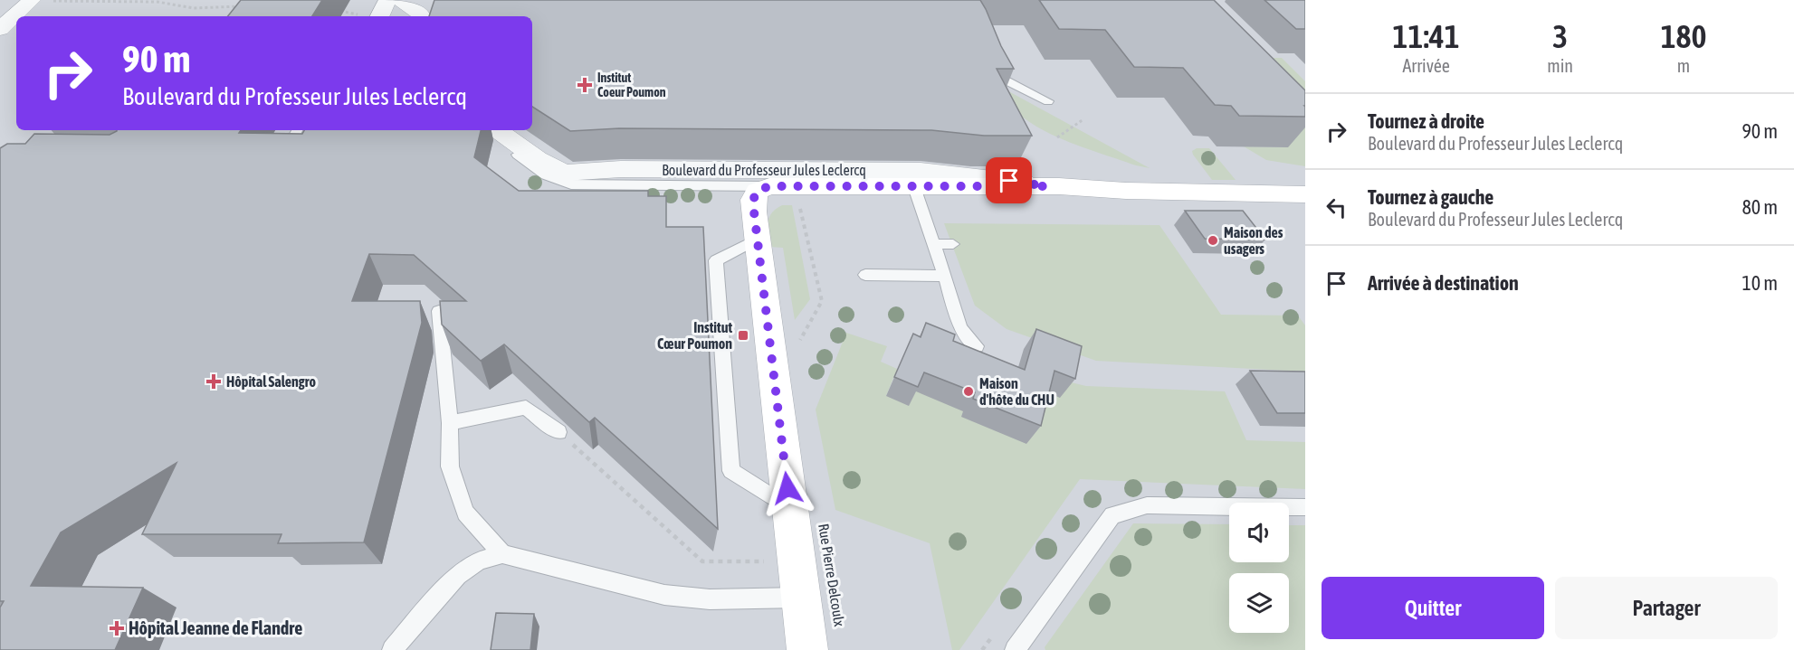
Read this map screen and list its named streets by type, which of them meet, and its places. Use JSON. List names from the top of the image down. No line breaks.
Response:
{"streets":{"street":["Boulevard du Professeur Jules Leclercq"]},"places":{"health":["Institut Coeur Poumon","Hôpital Salengro","Hôpital Jeanne de Flandre"],"other":["Maison des usagers","Maison d'hôte du CHU"],"transit":["Institut Cœur Poumon"]},"page":{"eta":["11:41","Arrivée","3","min","180","m"],"turn":["90 m","Boulevard du Professeur Jules Leclercq"],"list":[{"name":"Tournez à droite","note":"Boulevard du Professeur Jules Leclercq","value":"90 m"},{"name":"Tournez à gauche","note":"Boulevard du Professeur Jules Leclercq","value":"80 m"},{"name":"Arrivée à destination","value":"10 m"}],"buttons":["Quitter","Partager"]}}
